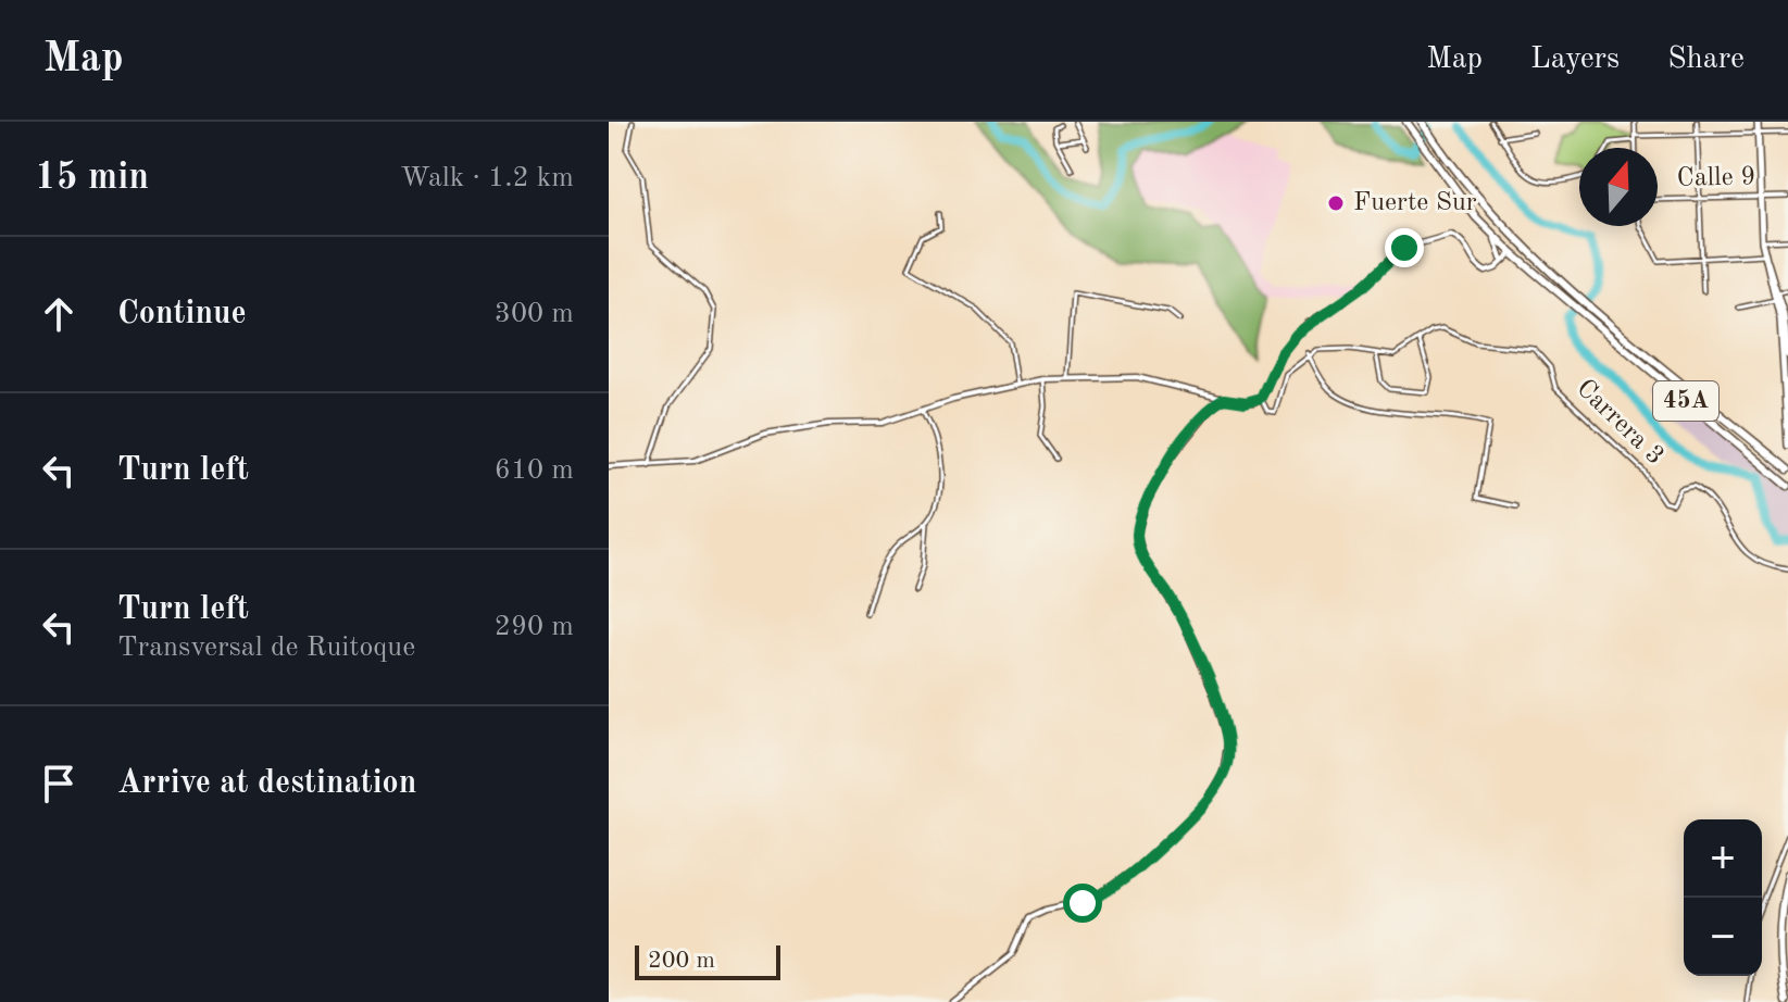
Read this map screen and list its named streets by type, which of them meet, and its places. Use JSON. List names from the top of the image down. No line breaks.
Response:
{"streets":{"highway":["45A"],"street":["Calle 9","Carrera 3"]},"places":["Fuerte Sur"],"scale_bar":"200 m","north":"top","page":{"header":"Map","nav":["Map","Layers","Share"],"heading":["15 min","Walk · 1.2 km"],"list":[["Continue","300 m"],["Turn left","610 m"],["Turn left","Transversal de Ruitoque","290 m"],"Arrive at destination"],"map_buttons":["+","−"],"scale":"200 m"}}
